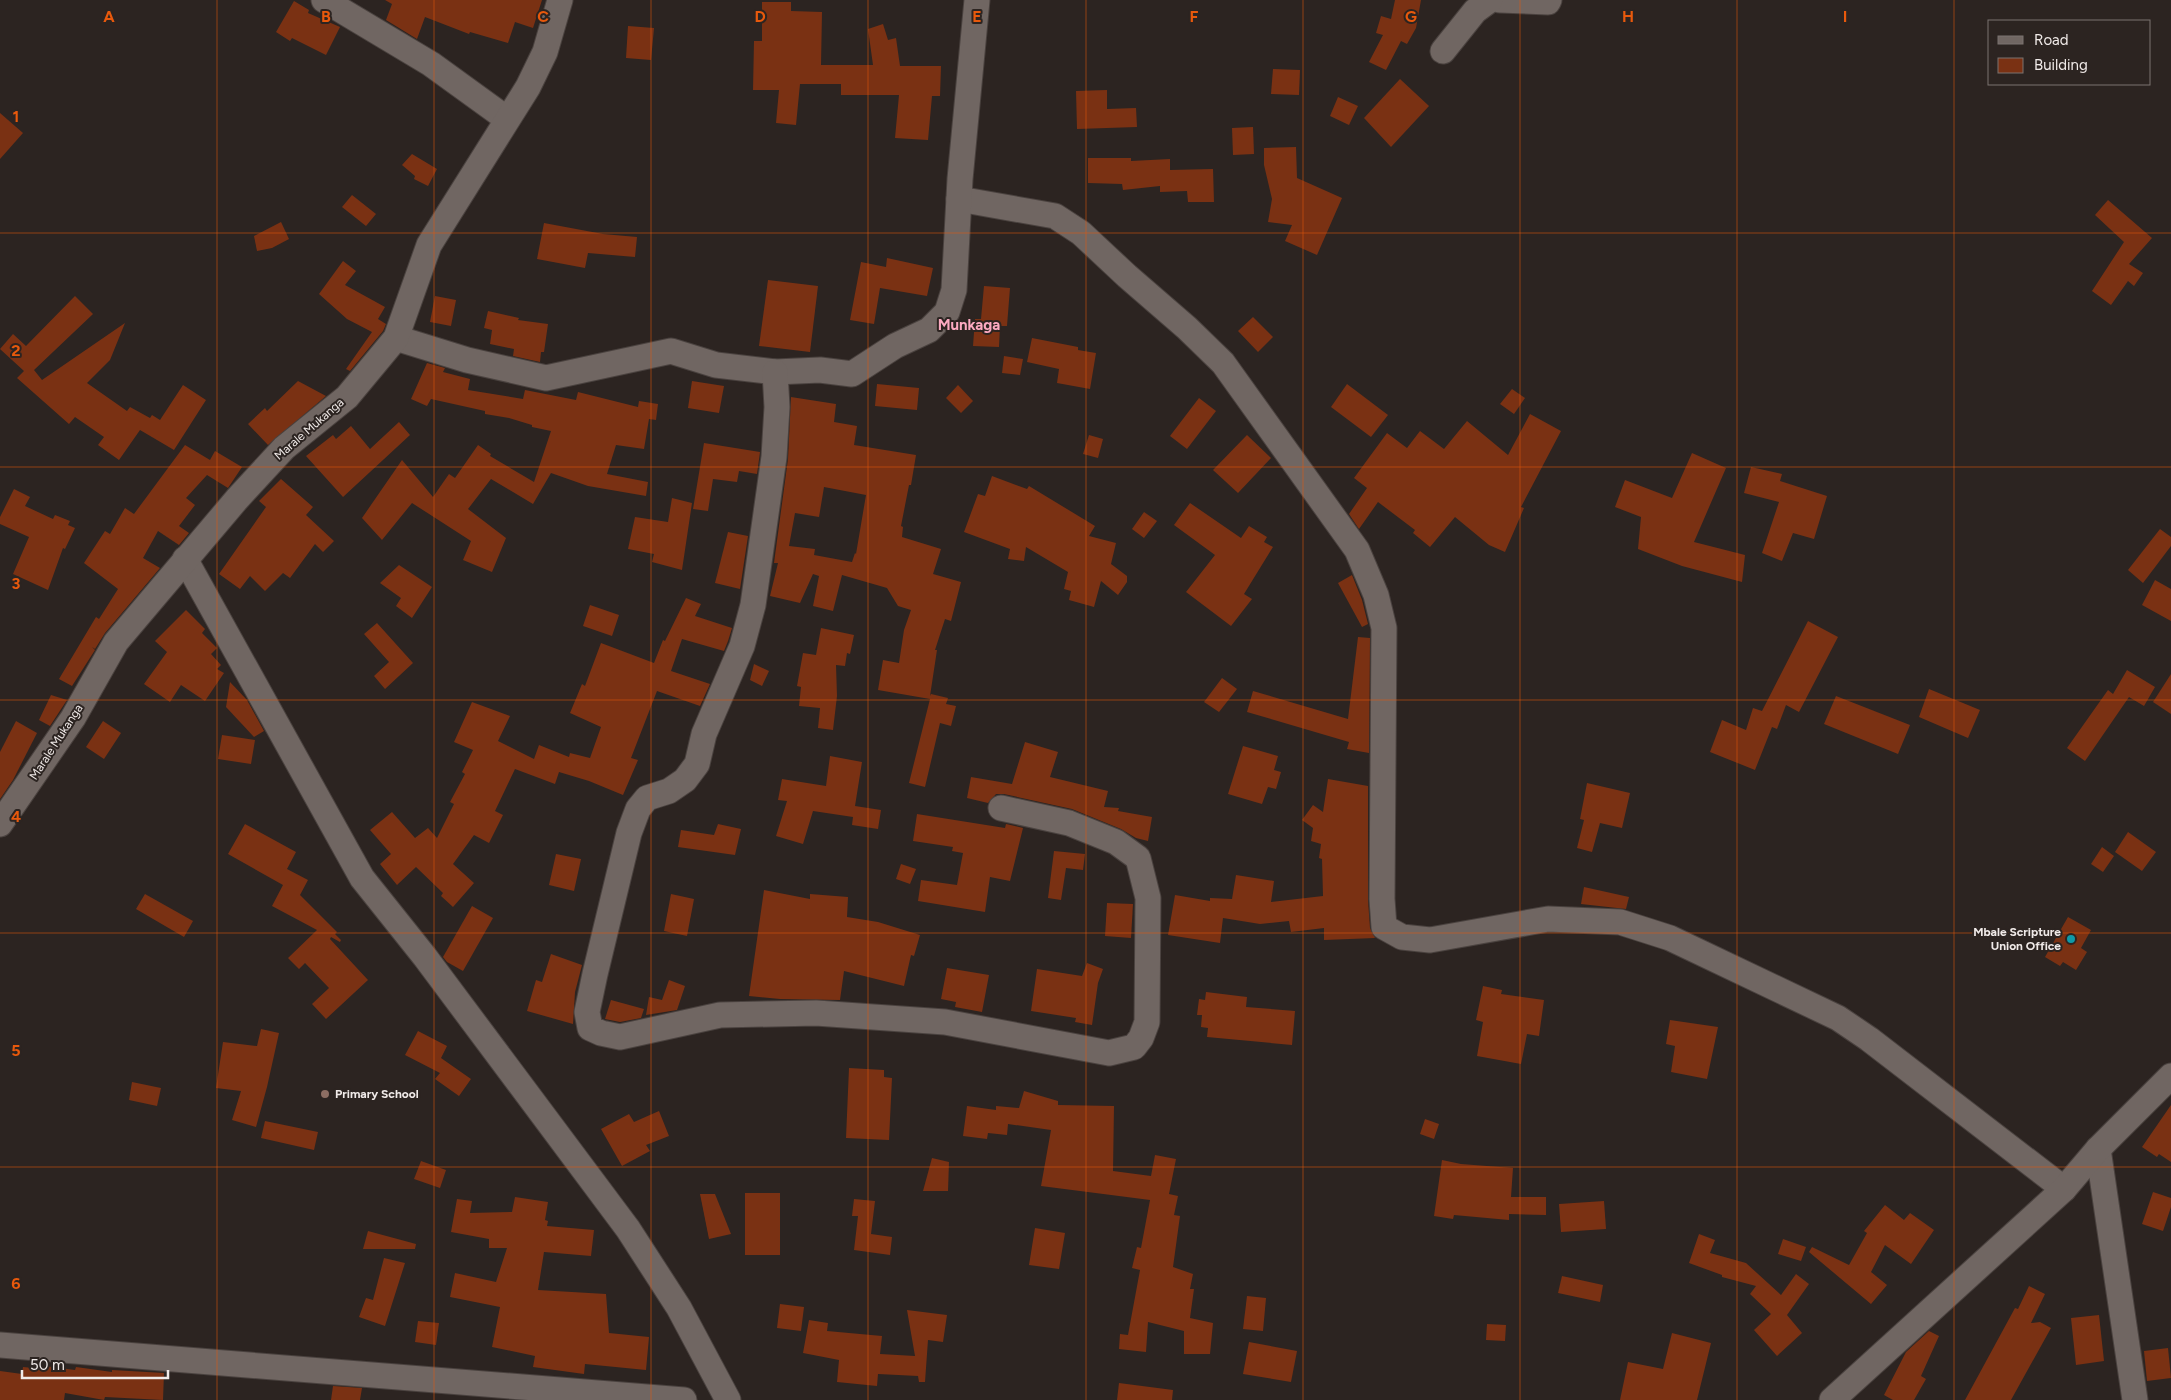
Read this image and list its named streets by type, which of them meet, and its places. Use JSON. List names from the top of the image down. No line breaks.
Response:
{"streets":{"street":["Marale Mukanga"]},"districts":["Munkaga"],"places":["Mbale Scripture Union Office","Primary School"],"legend":["Road","Building"],"scale_bar":"50 m","grid":{"columns":["A","B","C","D","E","F","G","H","I"],"rows":["1","2","3","4","5","6"]}}
